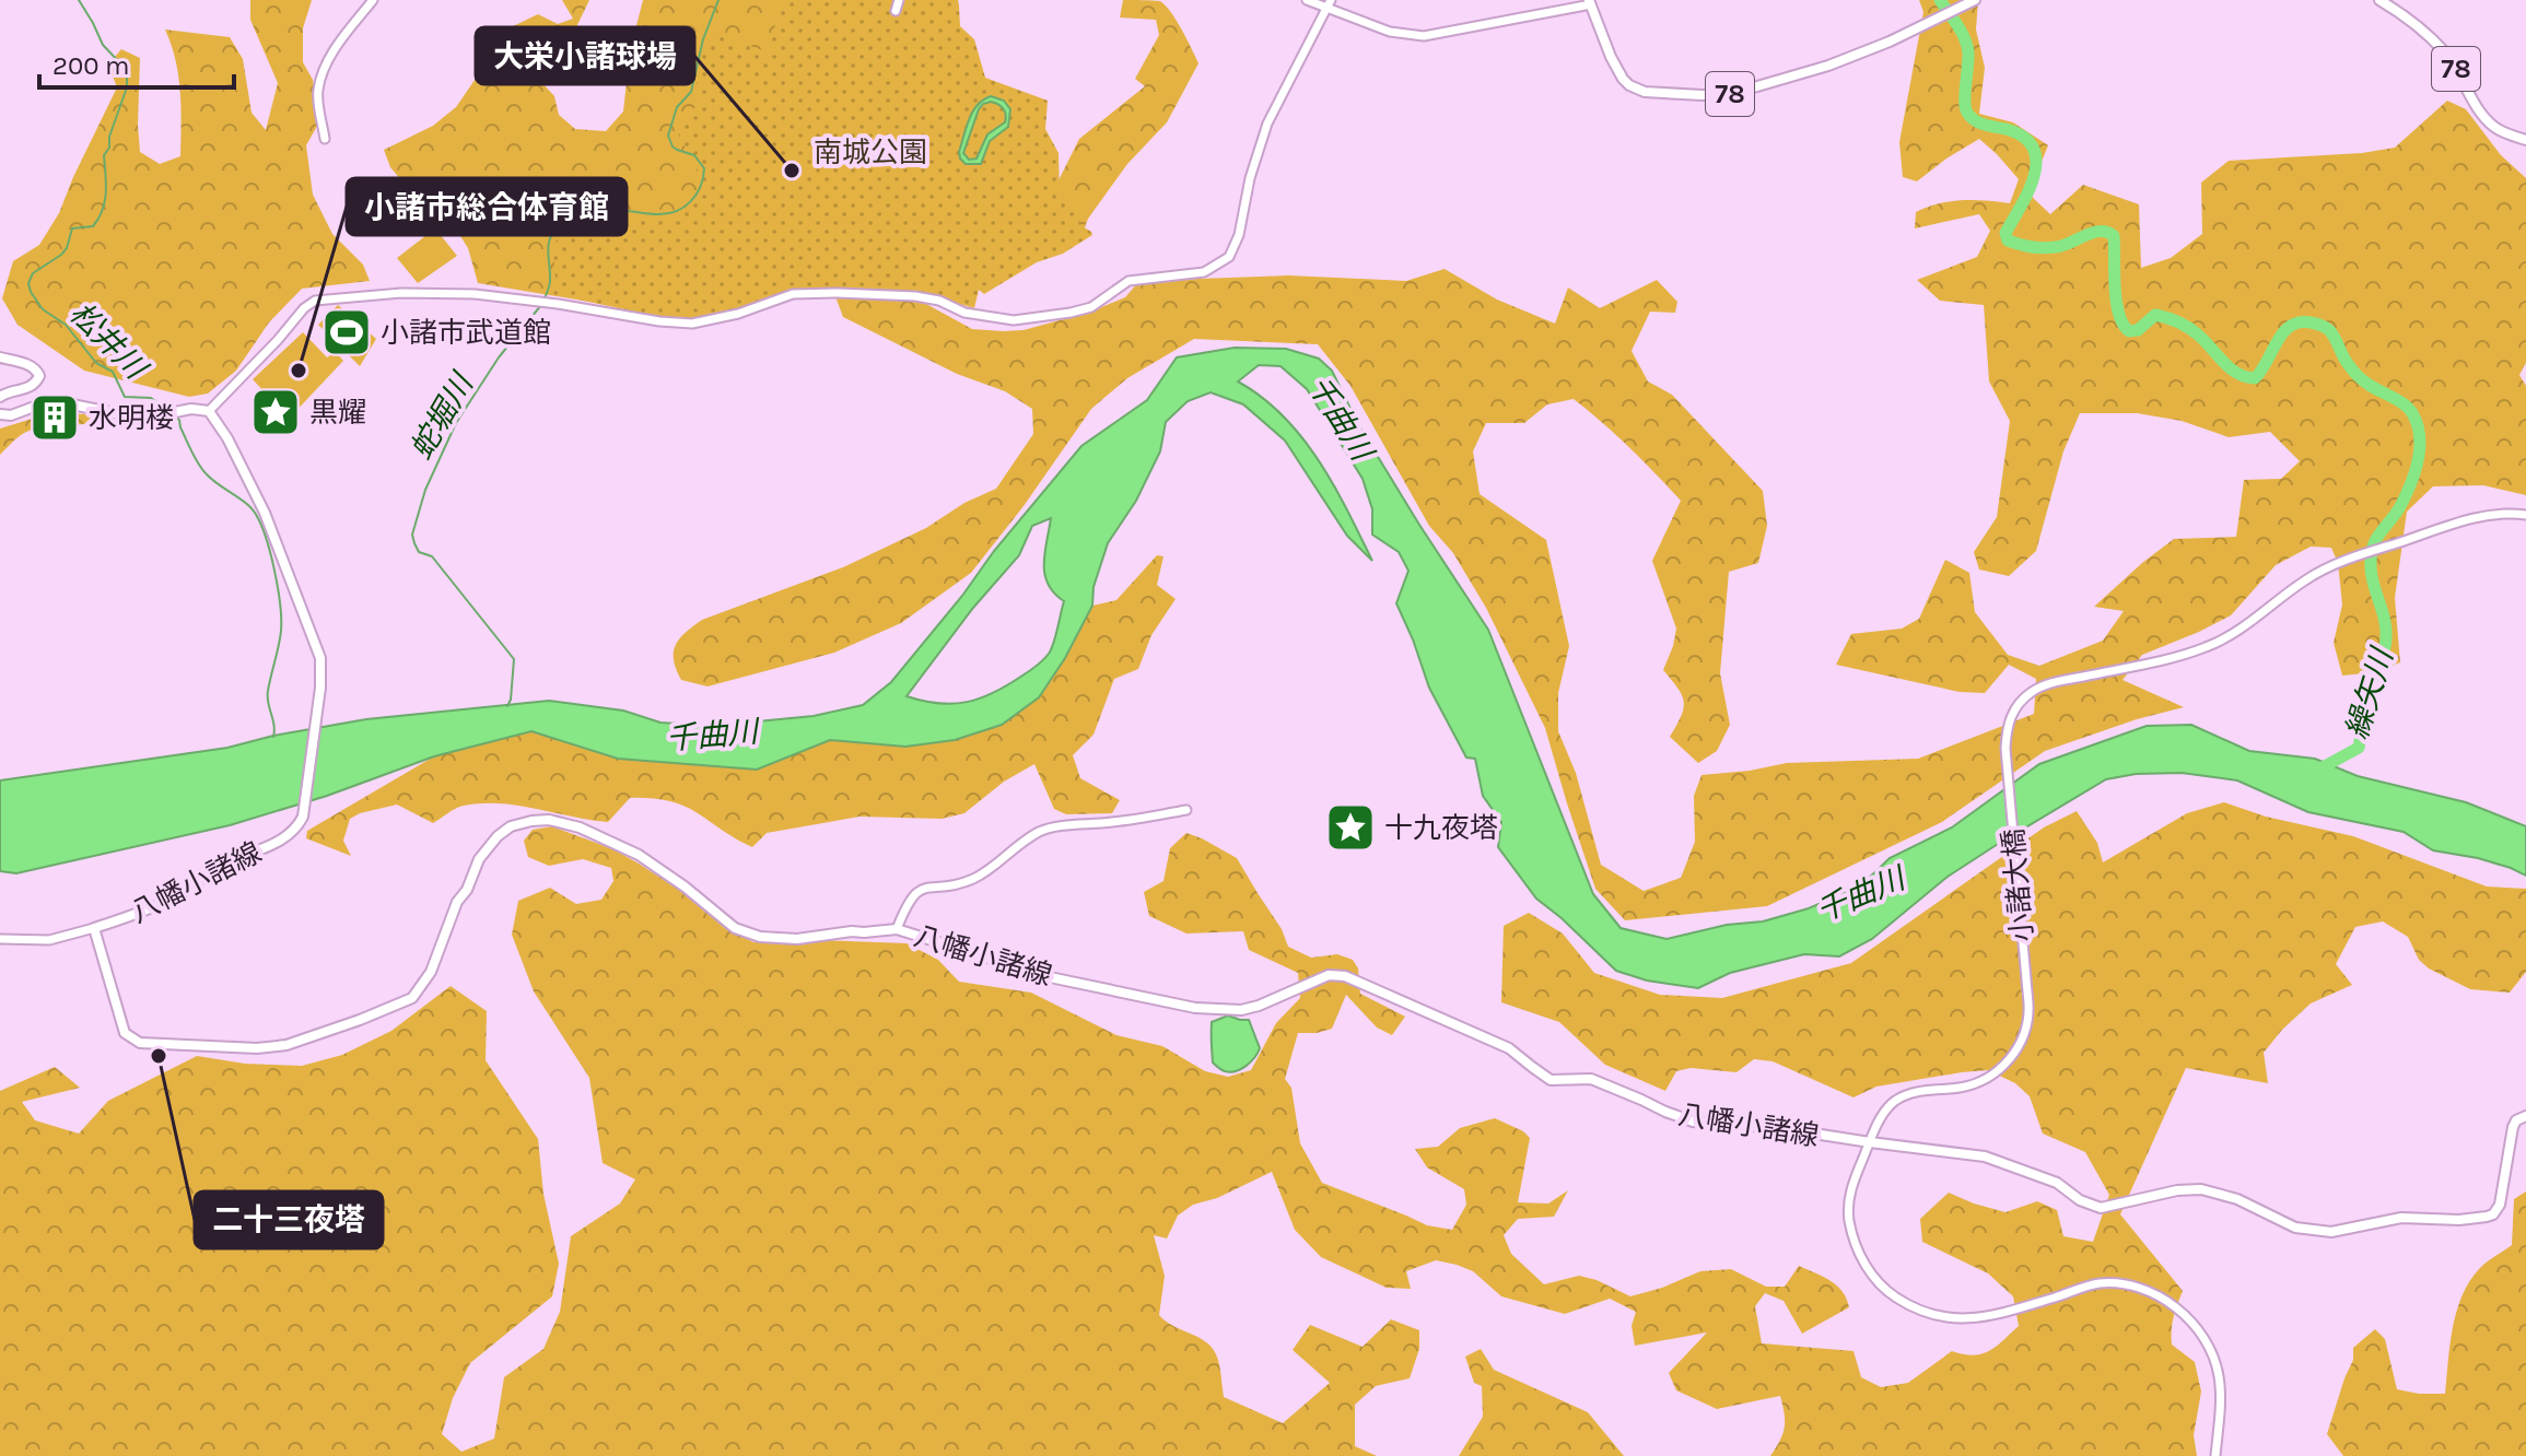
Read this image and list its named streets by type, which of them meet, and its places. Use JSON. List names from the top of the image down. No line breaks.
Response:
{"streets":{"main road":["78","八幡小諸線"],"street":["小諸大橋"]},"crossings":[["八幡小諸線","小諸大橋"]],"water":["松井川","蛇堀川","千曲川","繰矢川"],"parks":["南城公園"],"places":{"other":["大栄小諸球場","小諸市総合体育館","二十三夜塔"],"sports":["小諸市武道館"],"place":["黒耀","十九夜塔"],"building":["水明楼"]},"scale_bar":"200 m"}
